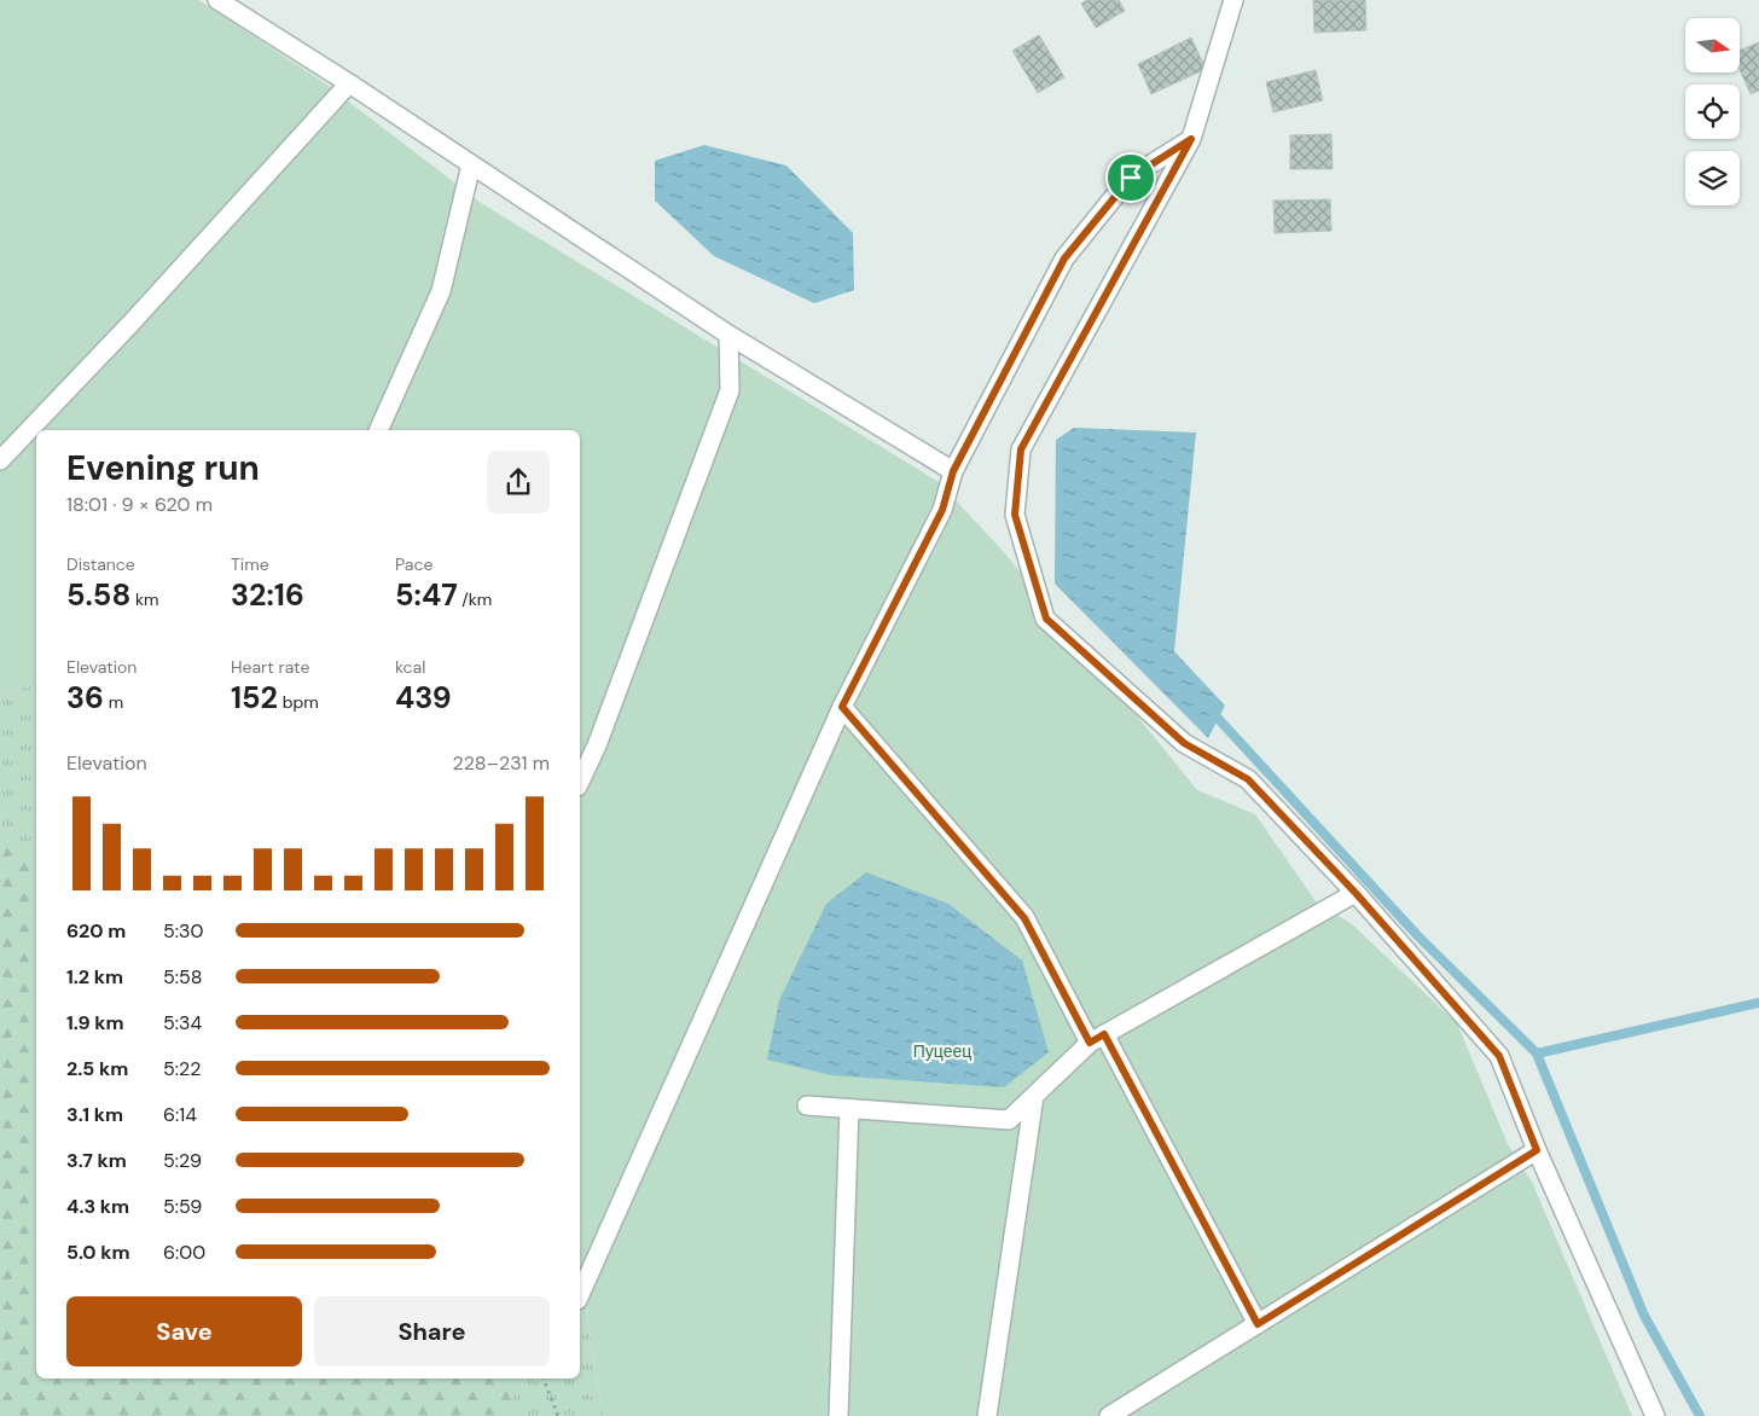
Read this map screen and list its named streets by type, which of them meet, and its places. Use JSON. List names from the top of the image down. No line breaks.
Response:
{"parks":["Пуцеец"],"north":"right","page":{"heading":["Evening run","18:01 · 9 × 620 m"],"stats":[["Distance","5.58 km"],["Time","32:16"],["Pace","5:47 /km"],["Elevation","36 m"],["Heart rate","152 bpm"],["kcal","439"]],"chart":["Elevation","228–231 m"],"list":[{"name":"620 m","note":"5:30"},{"name":"1.2 km","note":"5:58"},{"name":"1.9 km","note":"5:34"},{"name":"2.5 km","note":"5:22"},{"name":"3.1 km","note":"6:14"},{"name":"3.7 km","note":"5:29"},{"name":"4.3 km","note":"5:59"},{"name":"5.0 km","note":"6:00"}],"buttons":["Save","Share"]}}
